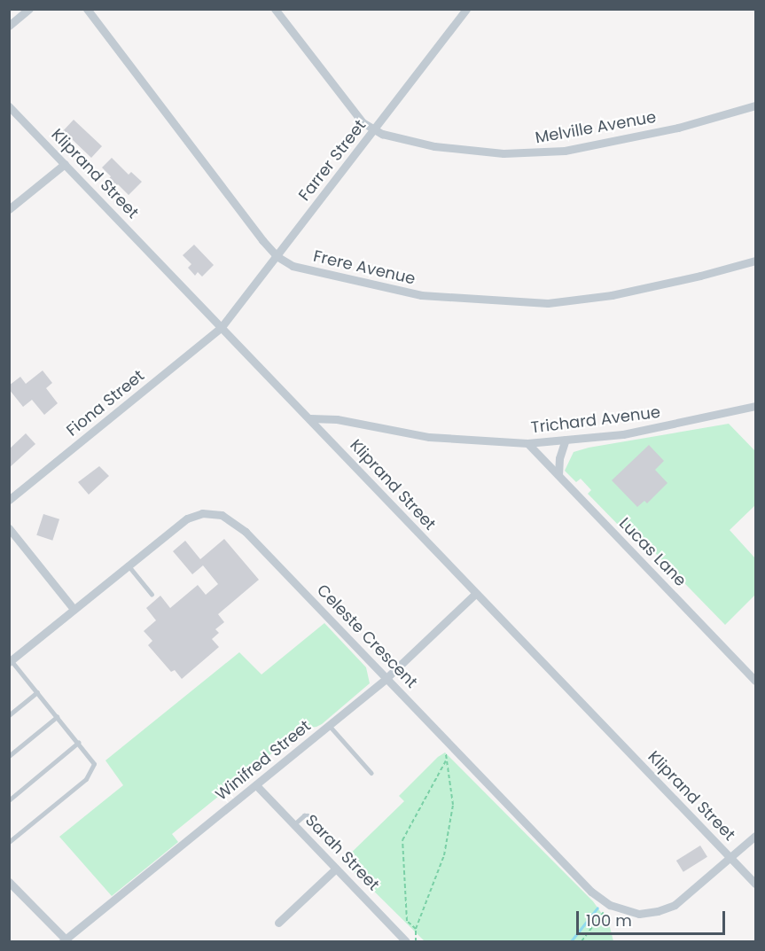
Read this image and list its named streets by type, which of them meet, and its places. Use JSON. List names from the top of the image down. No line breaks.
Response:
{"streets":{"street":["Melville Avenue","Farrer Street","Kliprand Street","Frere Avenue","Fiona Street","Trichard Avenue","Lucas Lane","Celeste Crescent","Winifred Street","Sarah Street"]},"crossings":[["Melville Avenue","Farrer Street"],["Farrer Street","Kliprand Street"],["Farrer Street","Frere Avenue"],["Farrer Street","Fiona Street"],["Kliprand Street","Fiona Street"],["Kliprand Street","Trichard Avenue"],["Kliprand Street","Celeste Crescent"],["Kliprand Street","Winifred Street"],["Trichard Avenue","Lucas Lane"],["Celeste Crescent","Winifred Street"],["Winifred Street","Sarah Street"]],"scale_bar":"100 m"}
